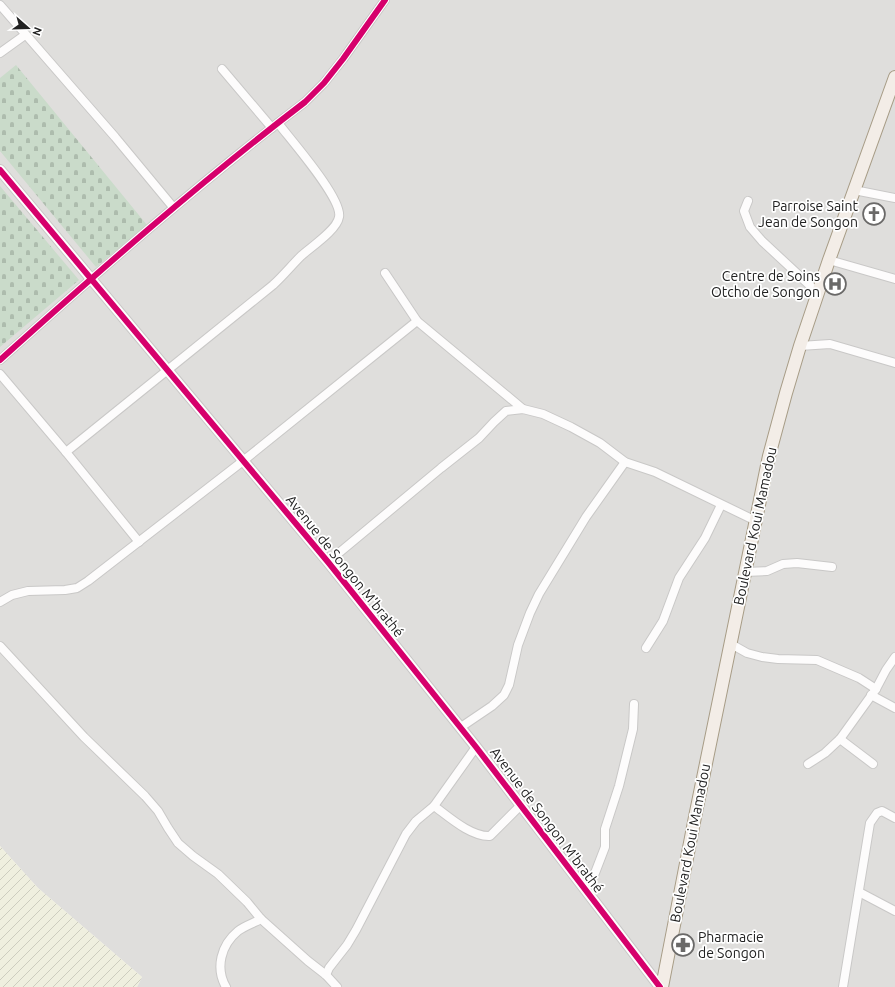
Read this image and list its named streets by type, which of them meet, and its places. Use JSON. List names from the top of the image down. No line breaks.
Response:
{"streets":{"main road":["Boulevard Koui Mamadou"],"street":["Avenue de Songon M'brathé"]},"crossings":[["Boulevard Koui Mamadou","Avenue de Songon M'brathé"]],"places":{"church":["Parroise Saint Jean de Songon"],"hospital":["Centre de Soins Otcho de Songon"],"pharmacy":["Pharmacie de Songon"]},"north":"right"}
